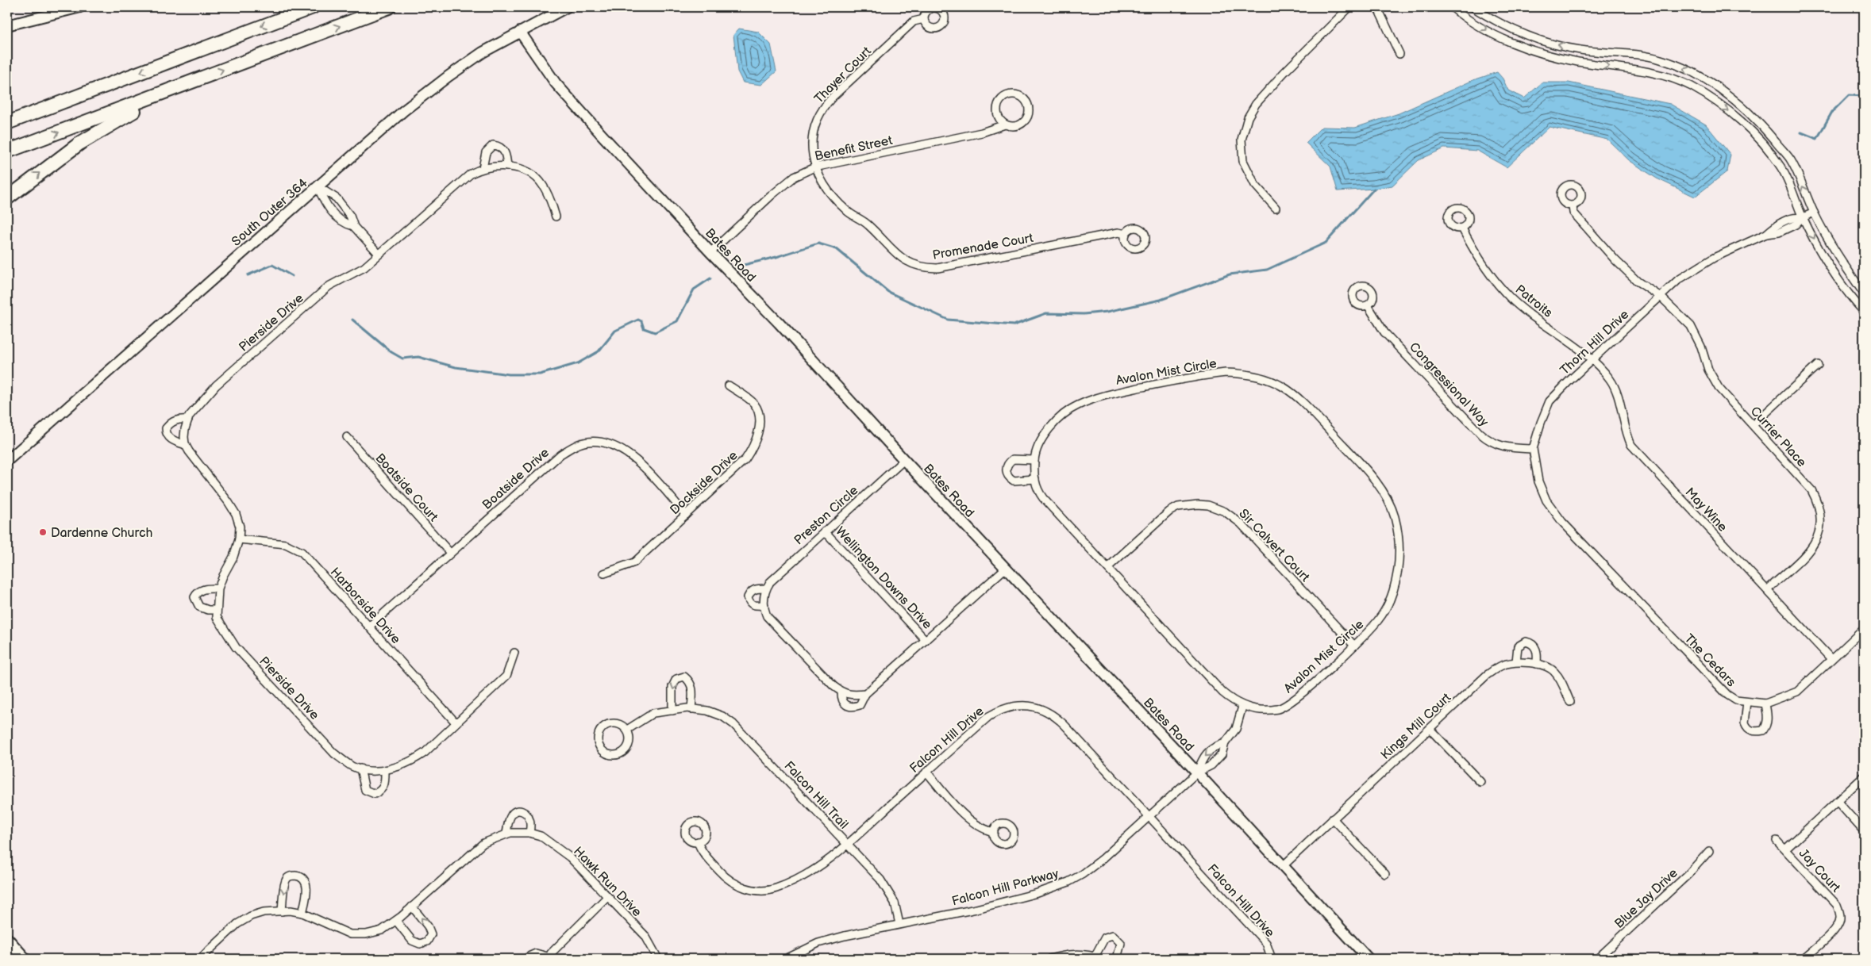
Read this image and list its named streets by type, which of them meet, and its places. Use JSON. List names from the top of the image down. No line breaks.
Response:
{"streets":{"street":["Thayer Court","Benefit Street","South Outer 364","Promenade Court","Bates Road","Patroits","Pierside Drive","Thorn Hill Drive","Avalon Mist Circle","Congressional Way","Currier Place","Boatside Drive","Dockside Drive","Boatside Court","May Wine","Preston Circle","Sir Calvert Court","Wellington Downs Drive","Harborside Drive","The Cedars","Kings Mill Court","Falcon Hill Drive","Falcon Hill Trail","Jay Court","Hawk Run Drive","Falcon Hill Parkway","Blue Jay Drive"]},"crossings":[["Thayer Court","Benefit Street"],["Thayer Court","Promenade Court"],["Benefit Street","Promenade Court"],["Benefit Street","Bates Road"],["South Outer 364","Bates Road"],["Bates Road","Preston Circle"],["Bates Road","Kings Mill Court"],["Bates Road","Falcon Hill Parkway"],["Patroits","Thorn Hill Drive"],["Patroits","May Wine"],["Pierside Drive","Harborside Drive"],["Thorn Hill Drive","Congressional Way"],["Thorn Hill Drive","Currier Place"],["Thorn Hill Drive","May Wine"],["Thorn Hill Drive","The Cedars"],["Avalon Mist Circle","Sir Calvert Court"],["Avalon Mist Circle","Falcon Hill Parkway"],["Currier Place","May Wine"],["Boatside Drive","Dockside Drive"],["Boatside Drive","Boatside Court"],["Boatside Drive","Harborside Drive"],["May Wine","The Cedars"],["Preston Circle","Wellington Downs Drive"],["Falcon Hill Drive","Falcon Hill Trail"],["Falcon Hill Drive","Falcon Hill Parkway"],["Falcon Hill Trail","Falcon Hill Parkway"]],"places":["Dardenne Church"]}
